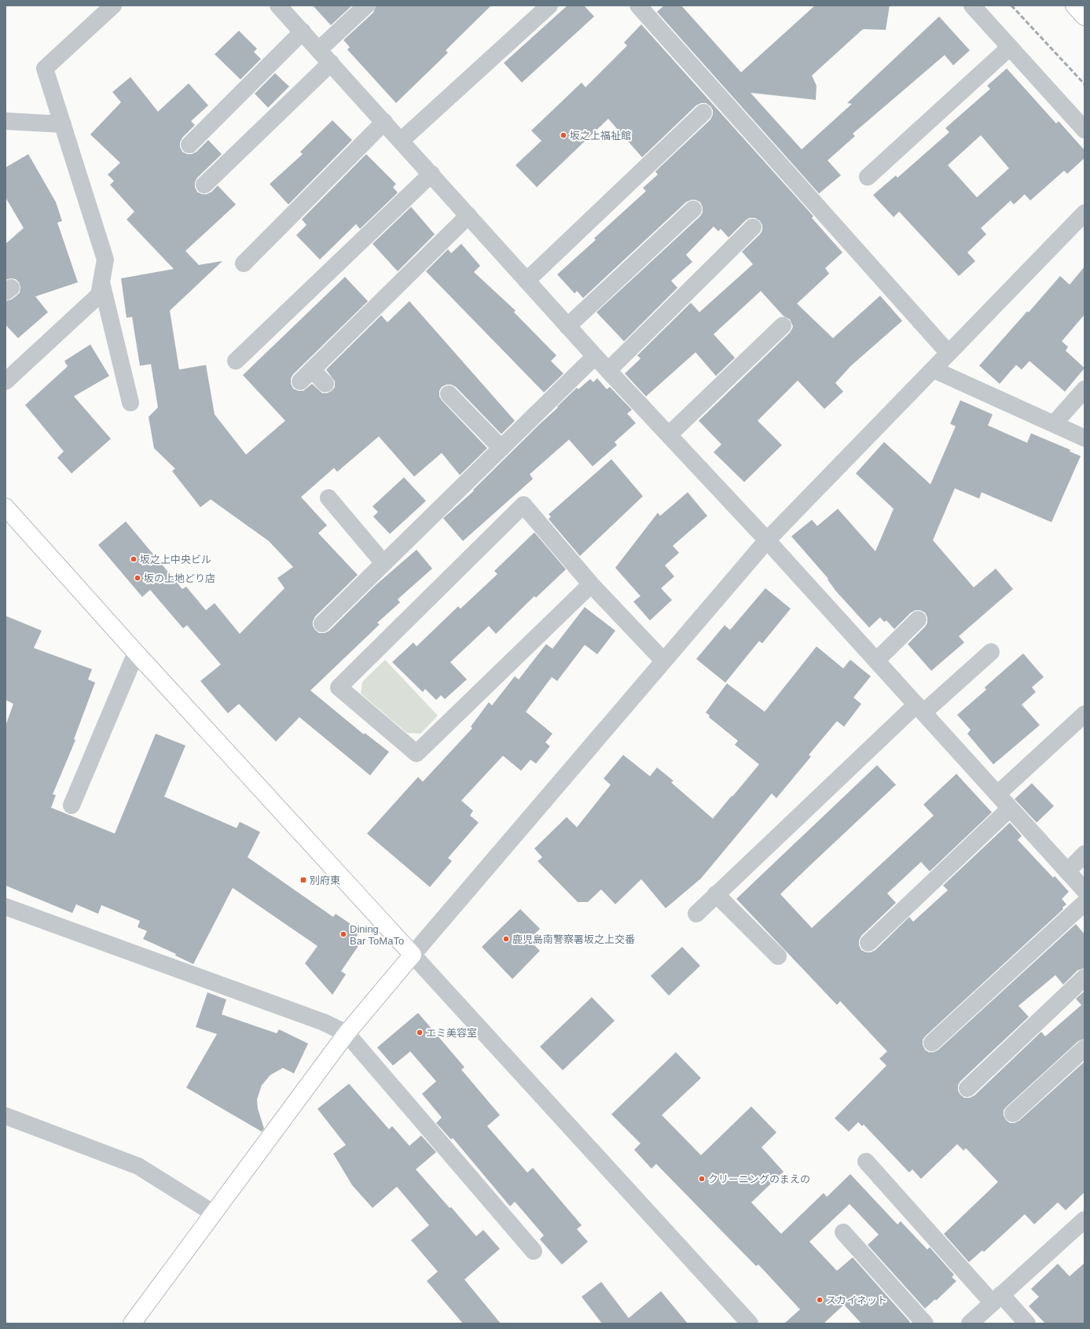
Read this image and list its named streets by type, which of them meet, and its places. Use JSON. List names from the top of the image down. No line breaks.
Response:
{"places":{"other":["坂之上福祉館","坂之上中央ビル","坂の上地どり店","Dining Bar ToMaTo","鹿児島南警察署坂之上交番","エミ美容室","クリーニングのまえの","スカイネット"],"transit":["別府東"]}}
